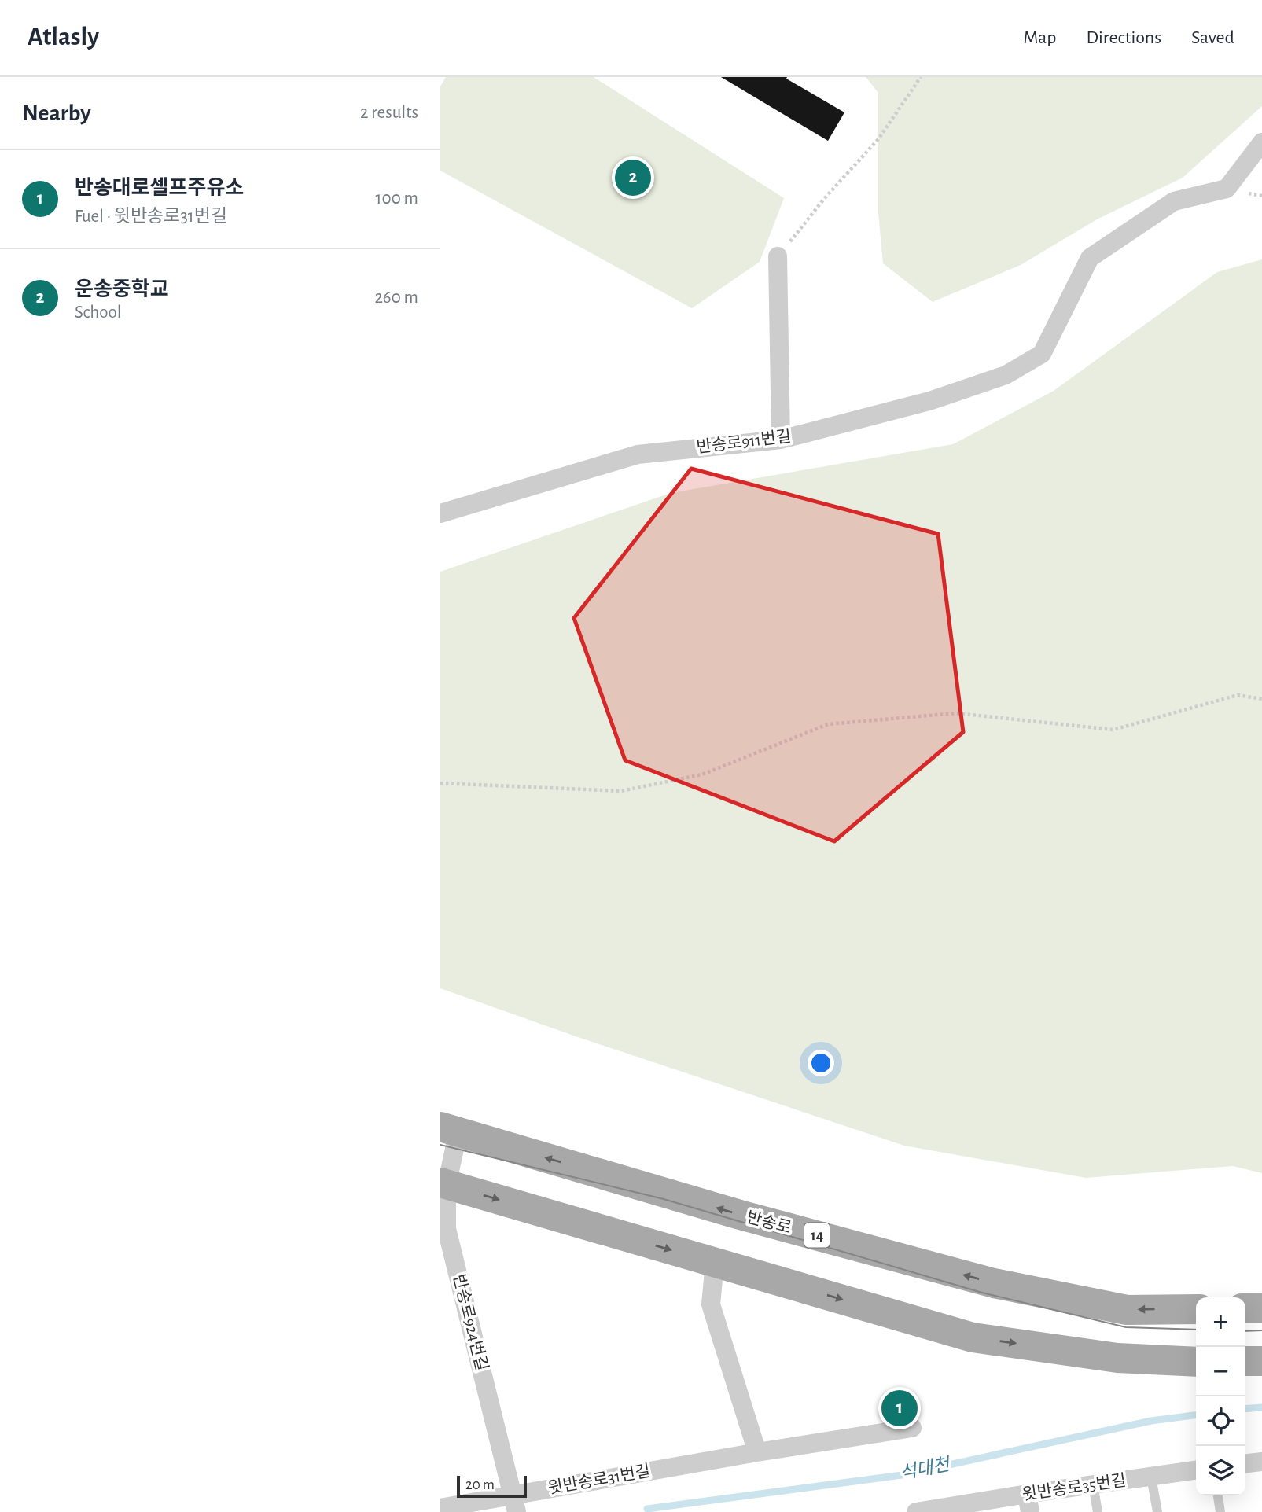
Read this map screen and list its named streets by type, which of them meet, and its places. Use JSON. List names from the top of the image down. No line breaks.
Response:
{"streets":{"main road":["반송로","14"],"street":["반송로911번길","반송로924번길","윗반송로31번길","윗반송로35번길"]},"crossings":[["반송로","반송로924번길"],["반송로924번길","윗반송로31번길"]],"water":["석대천"],"scale_bar":"20 m","page":{"header":"Atlasly","nav":["Map","Directions","Saved"],"heading":["Nearby","2 results"],"list":[{"mark":"1","name":"반송대로셀프주유소","note":"Fuel · 윗반송로31번길","value":"100 m"},{"mark":"2","name":"운송중학교","note":"School","value":"260 m"}],"pins":["2","1"],"map_buttons":["+","−"],"scale":"20 m"}}
